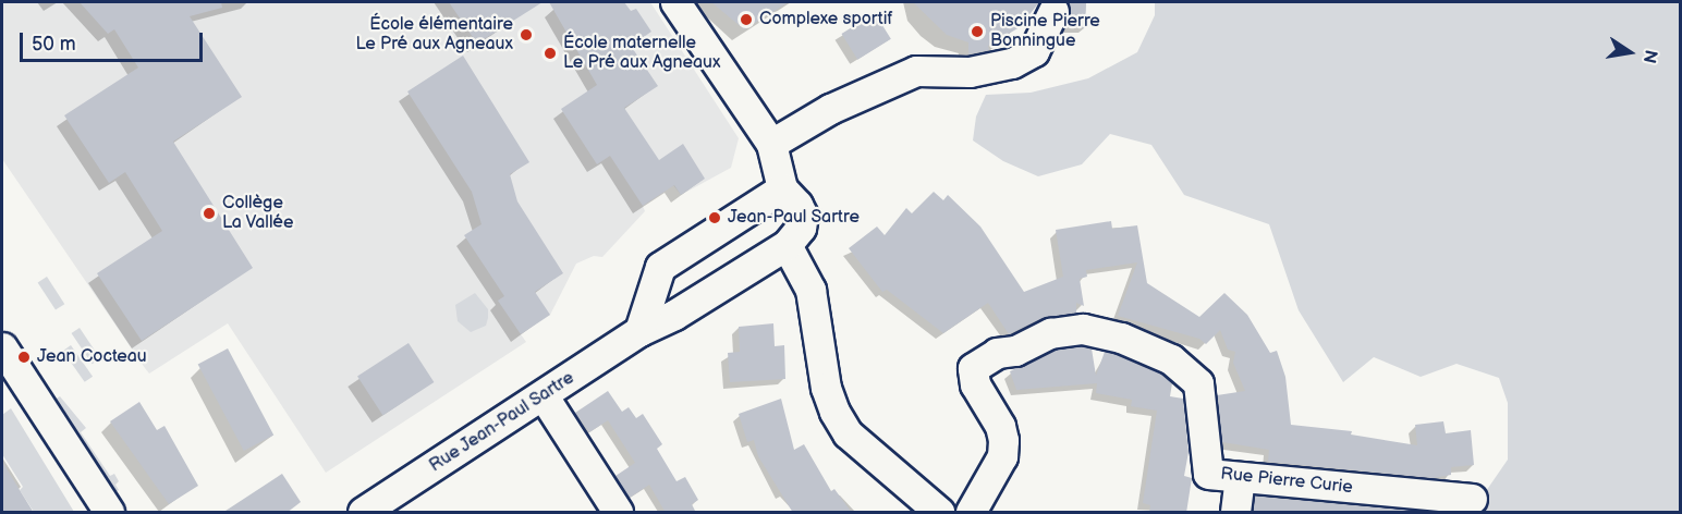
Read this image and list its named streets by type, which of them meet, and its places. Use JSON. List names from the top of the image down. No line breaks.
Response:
{"streets":{"street":["Rue Jean-Paul Sartre","Rue Pierre Curie"]},"places":["Complexe sportif","Piscine Pierre Bonningue","École élémentaire Le Pré aux Agneaux","École maternelle Le Pré aux Agneaux","Collège La Vallée","Jean-Paul Sartre","Jean Cocteau"],"scale_bar":"50 m","north":"right"}
